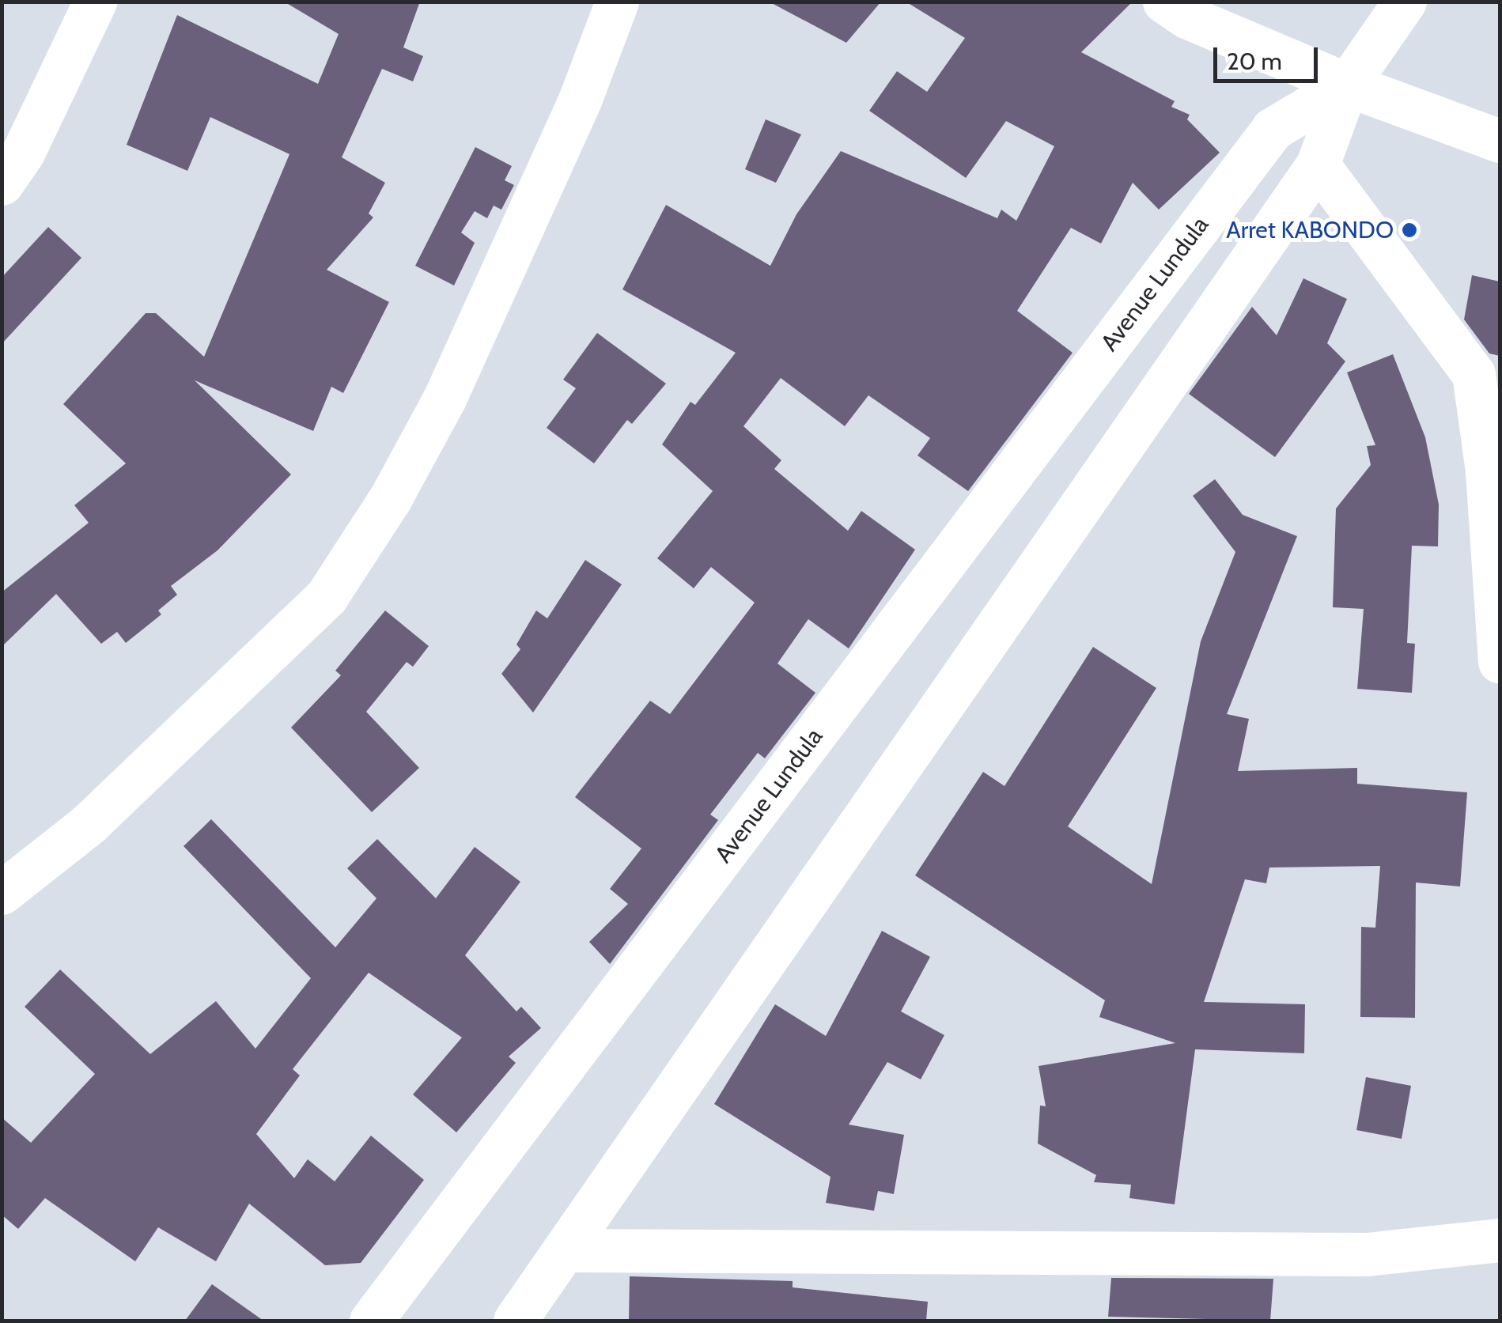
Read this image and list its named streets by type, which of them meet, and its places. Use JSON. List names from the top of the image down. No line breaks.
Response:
{"streets":{"street":["Avenue Lundula"]},"places":["Arret KABONDO"],"scale_bar":"20 m"}
